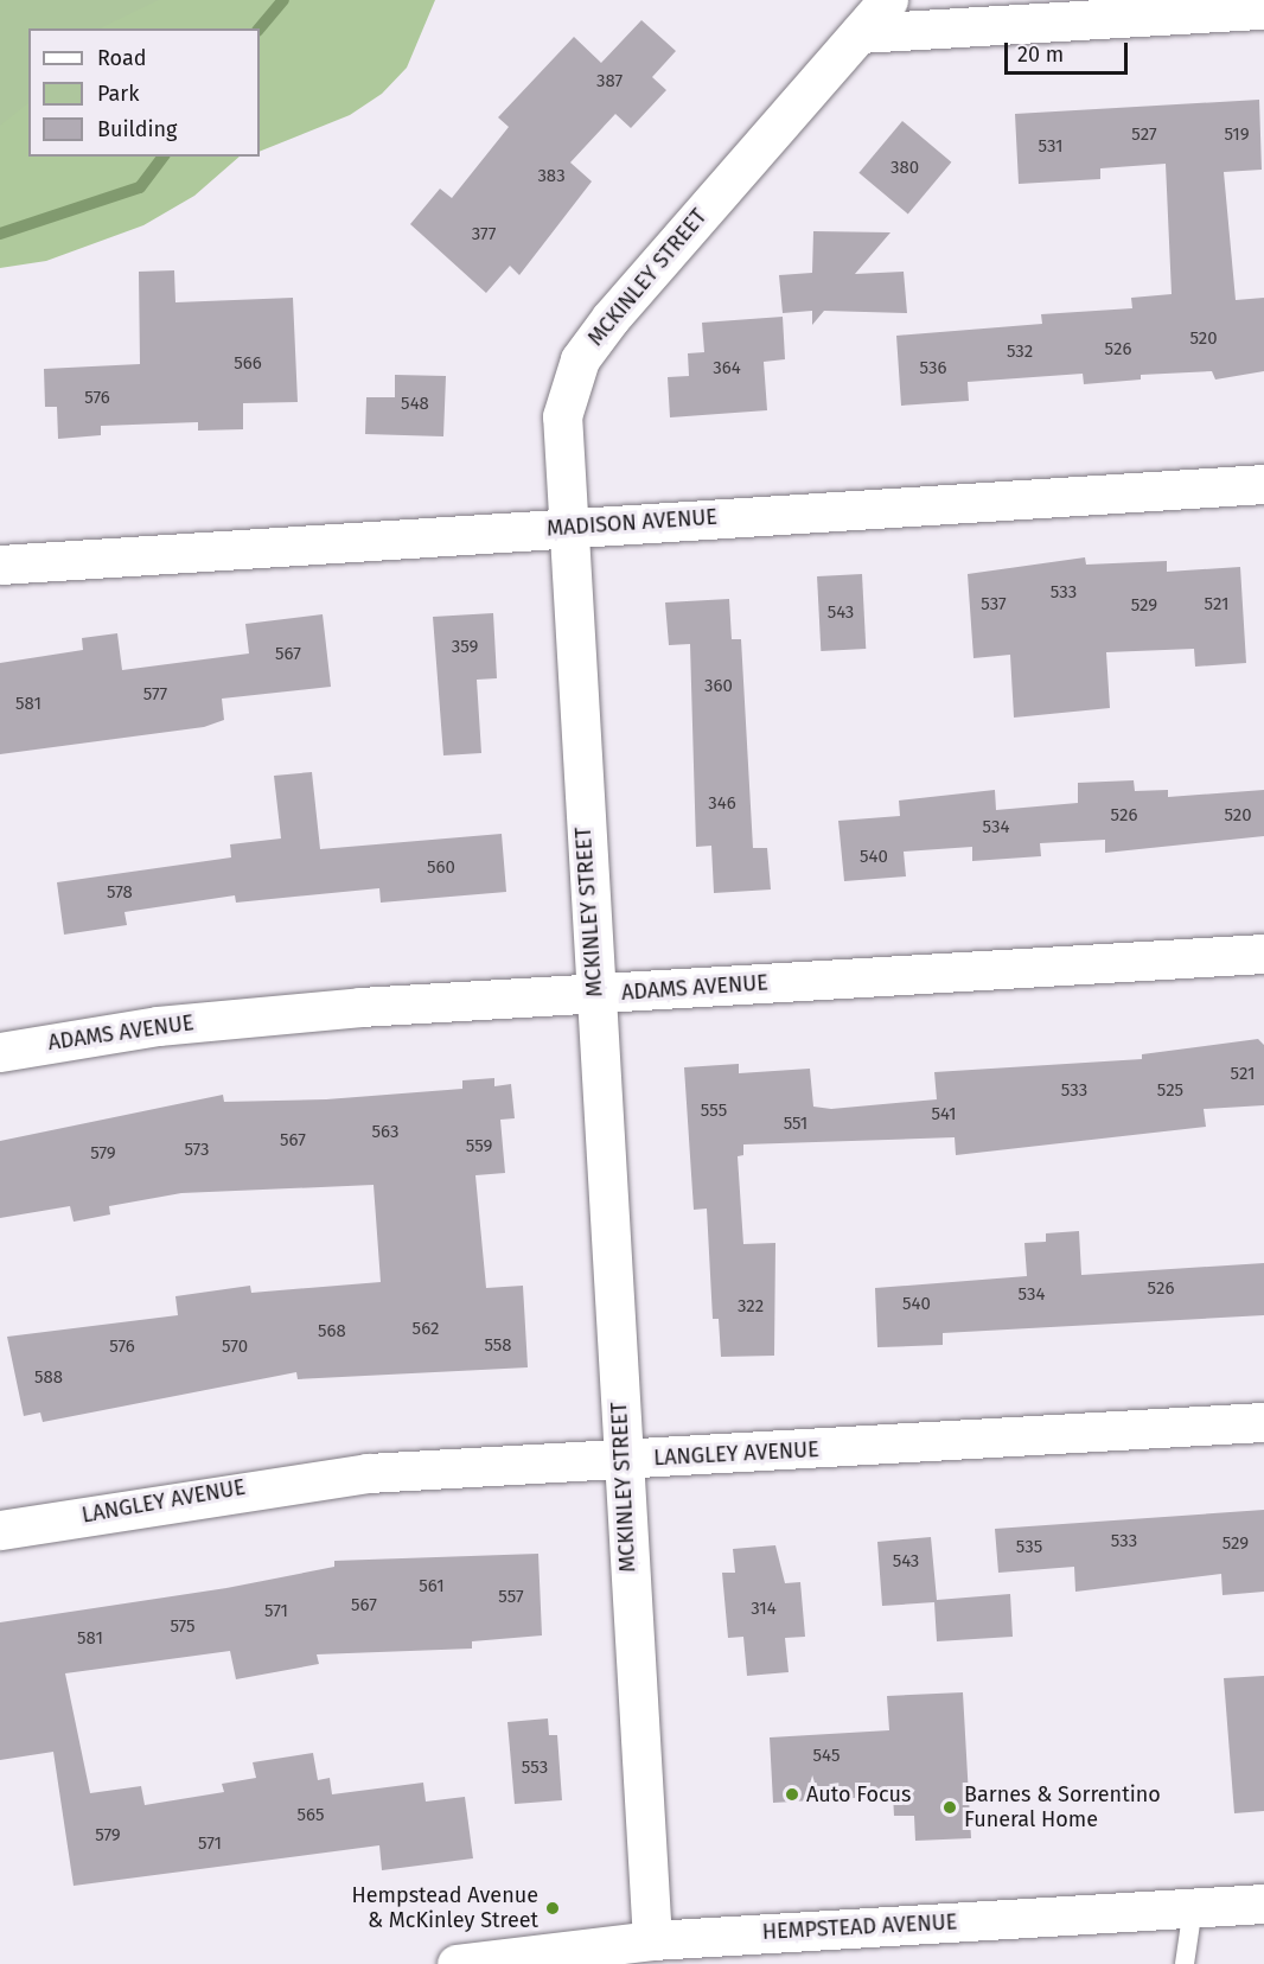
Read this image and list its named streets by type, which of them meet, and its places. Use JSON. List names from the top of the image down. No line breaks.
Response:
{"streets":{"street":["MCKINLEY STREET","MADISON AVENUE","ADAMS AVENUE","LANGLEY AVENUE","HEMPSTEAD AVENUE"]},"crossings":[["MCKINLEY STREET","MADISON AVENUE"],["MCKINLEY STREET","ADAMS AVENUE"],["MCKINLEY STREET","LANGLEY AVENUE"],["MCKINLEY STREET","HEMPSTEAD AVENUE"]],"places":["Auto Focus","Barnes & Sorrentino Funeral Home","Hempstead Avenue & McKinley Street"],"house_numbers":["387","527","519","531","380","383","377","520","526","532","566","364","536","576","548","533","537","521","529","543","359","567","360","577","581","346","526","520","534","540","560","578","521","533","525","555","541","551","563","567","559","573","579","526","534","540","322","562","568","558","576","570","588","533","529","535","543","561","557","567","314","571","575","581","545","553","565","579","571"],"legend":["Road","Park","Building"],"scale_bar":"20 m"}
